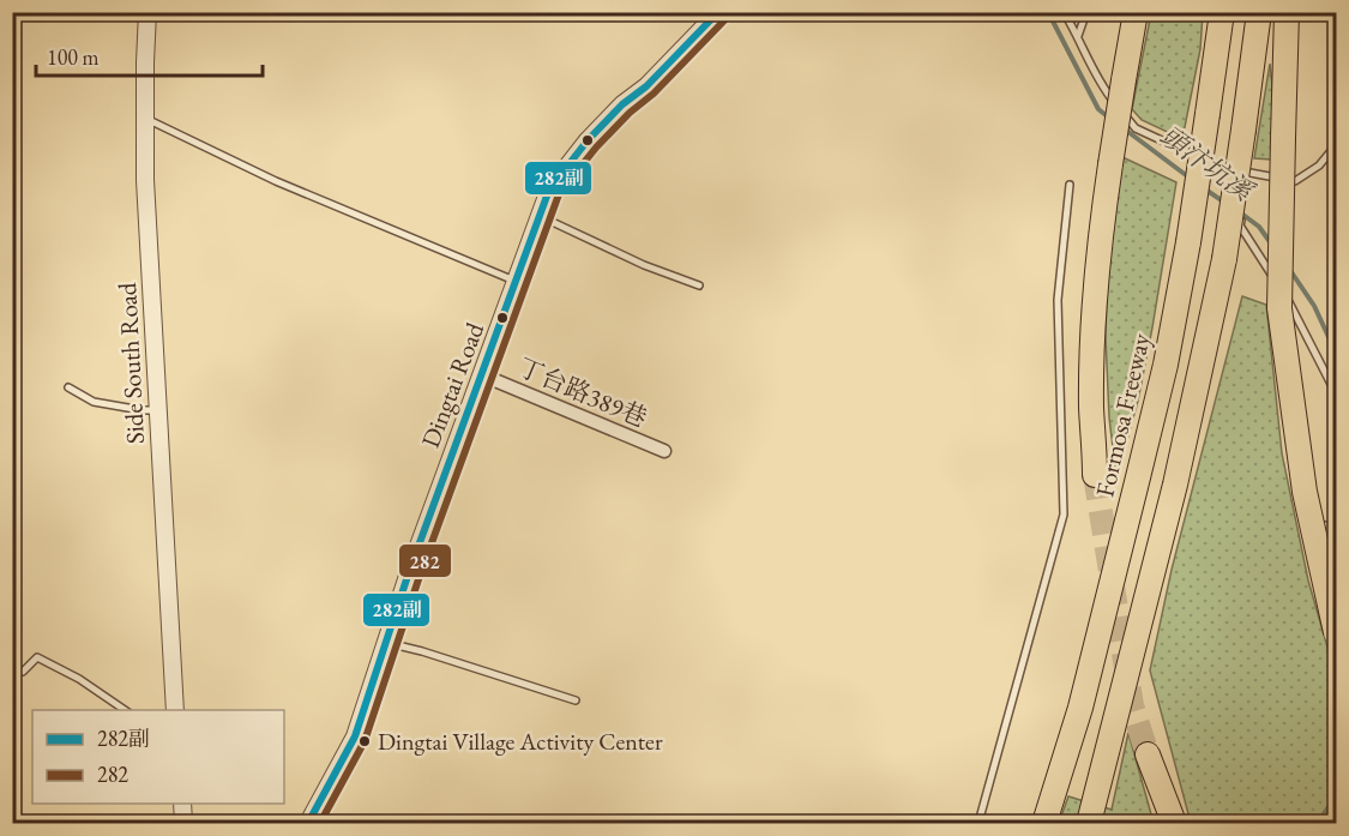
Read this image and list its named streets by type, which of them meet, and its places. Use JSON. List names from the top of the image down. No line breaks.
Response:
{"streets":{"highway":["Formosa Freeway"],"street":["Side South Road","Dingtai Road","丁台路389巷"]},"crossings":[["Dingtai Road","丁台路389巷"]],"water":["頭汴坑溪"],"places":["Dingtai Village Activity Center"],"lines":["transit line 282副","transit line 282"],"legend":["282副","282"],"scale_bar":"100 m"}
